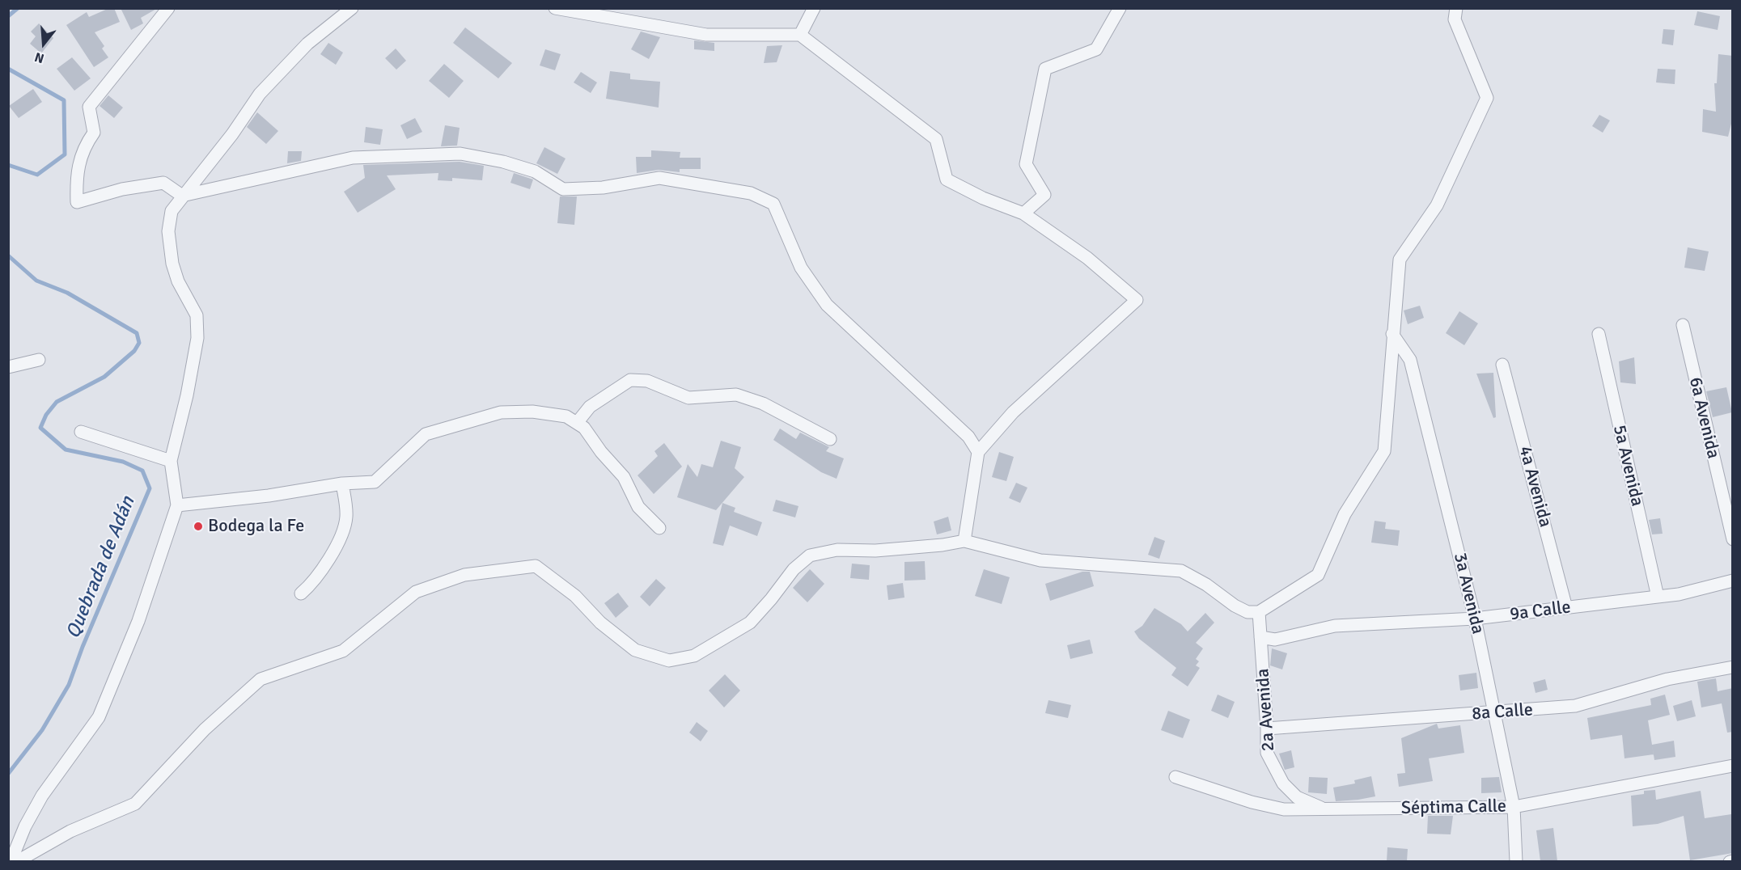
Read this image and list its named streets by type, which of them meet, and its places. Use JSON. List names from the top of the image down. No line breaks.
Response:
{"streets":{"street":["6a Avenida","5a Avenida","4a Avenida","3a Avenida","9a Calle","2a Avenida","8a Calle","Séptima Calle"]},"crossings":[["5a Avenida","9a Calle"],["4a Avenida","9a Calle"],["3a Avenida","9a Calle"],["3a Avenida","8a Calle"],["3a Avenida","Séptima Calle"],["9a Calle","2a Avenida"],["2a Avenida","8a Calle"],["2a Avenida","Séptima Calle"]],"water":["Quebrada de Adán"],"places":["Bodega la Fe"],"north":"bottom"}
